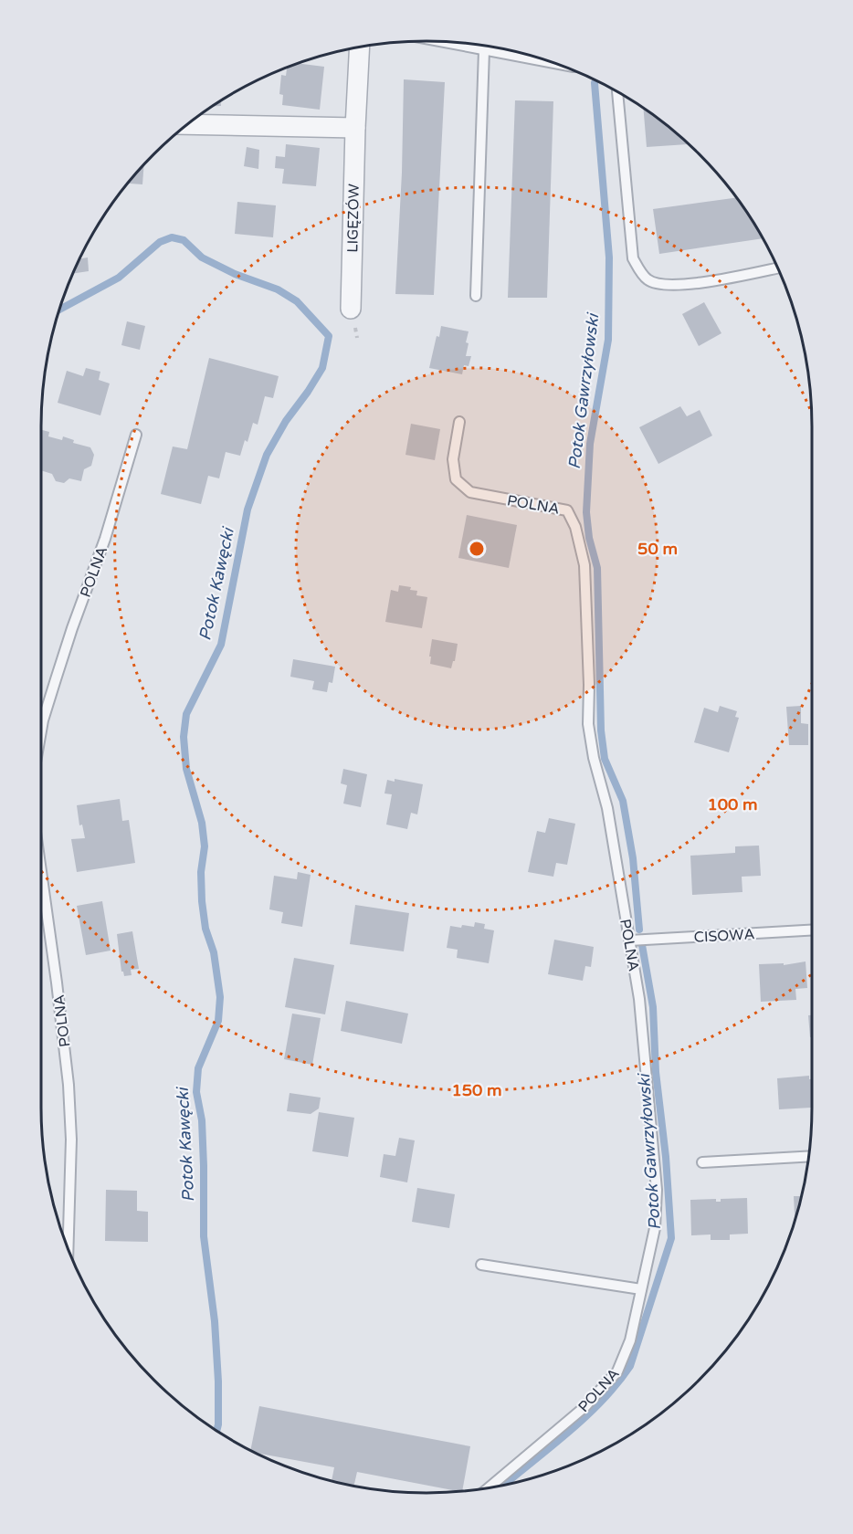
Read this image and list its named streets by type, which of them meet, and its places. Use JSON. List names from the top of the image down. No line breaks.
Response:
{"streets":{"street":["LIGĘZÓW"],"lane":["POLNA","CISOWA"]},"crossings":[["POLNA","CISOWA"]],"water":["Potok Gawrzyłowski","Potok Kawęcki"],"rings":["50 m","100 m","150 m"]}
